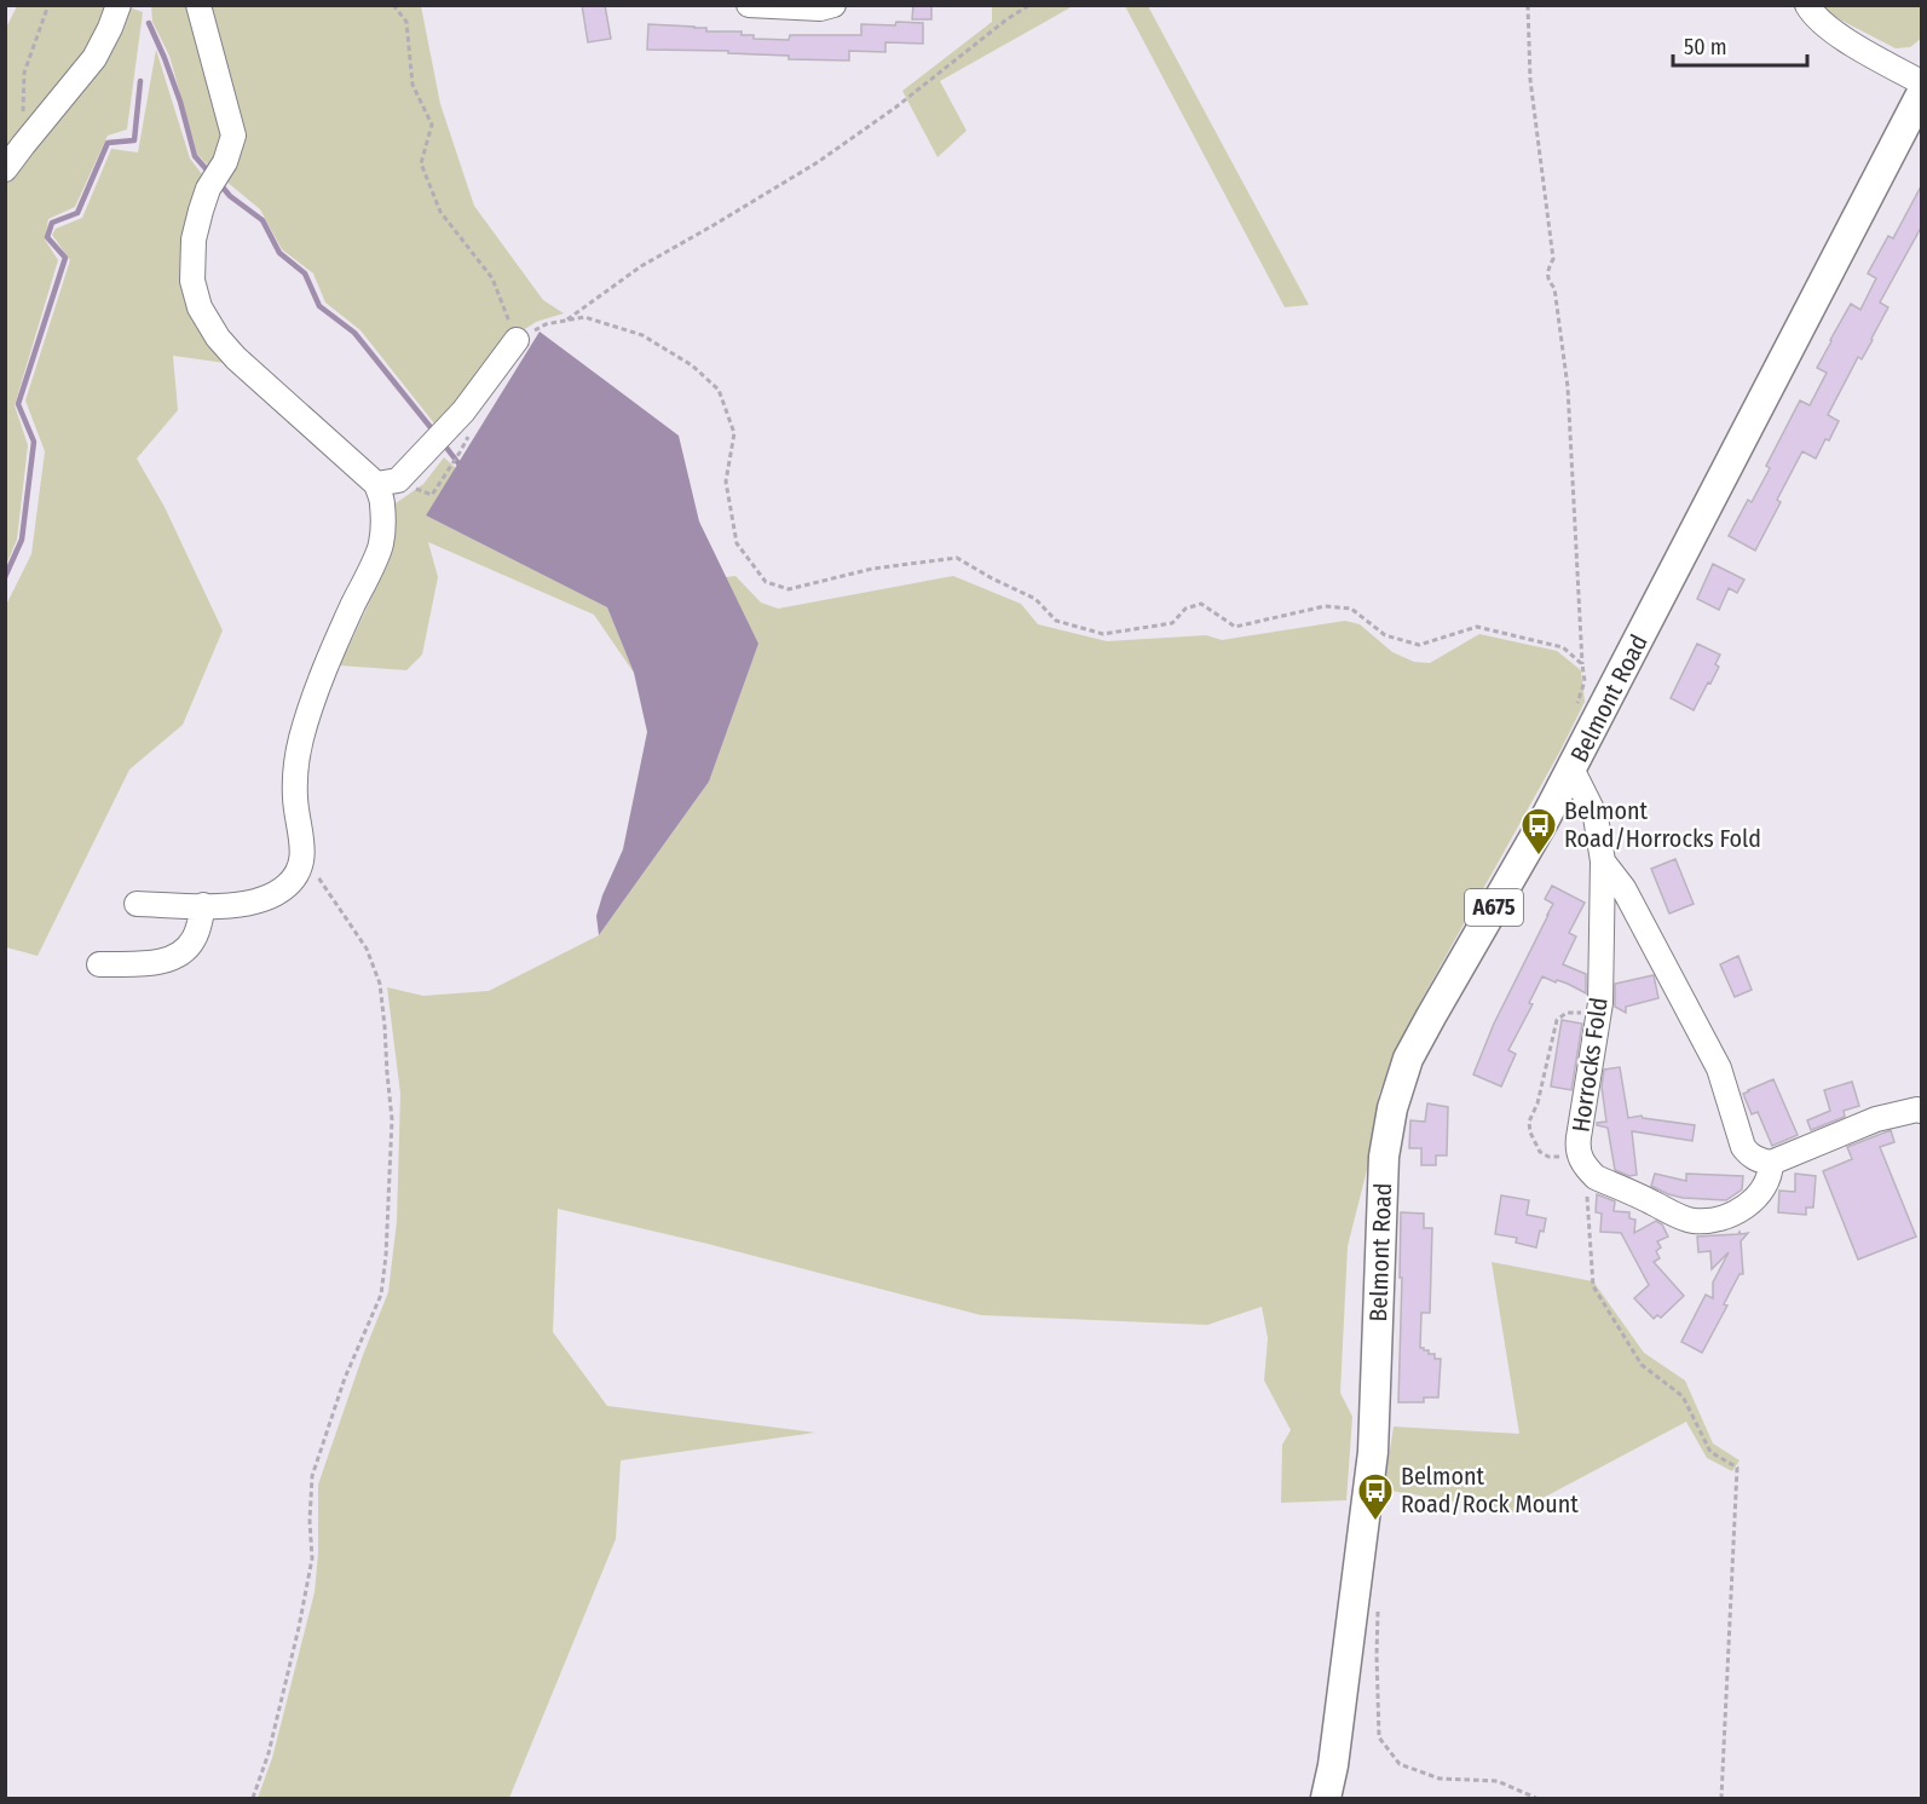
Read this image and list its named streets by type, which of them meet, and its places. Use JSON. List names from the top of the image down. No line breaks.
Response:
{"streets":{"main road":["Belmont Road","A675"],"street":["Horrocks Fold"]},"crossings":[["Belmont Road","Horrocks Fold"]],"places":{"bus stop":["Belmont Road/Horrocks Fold","Belmont Road/Rock Mount"]},"scale_bar":"50 m"}
